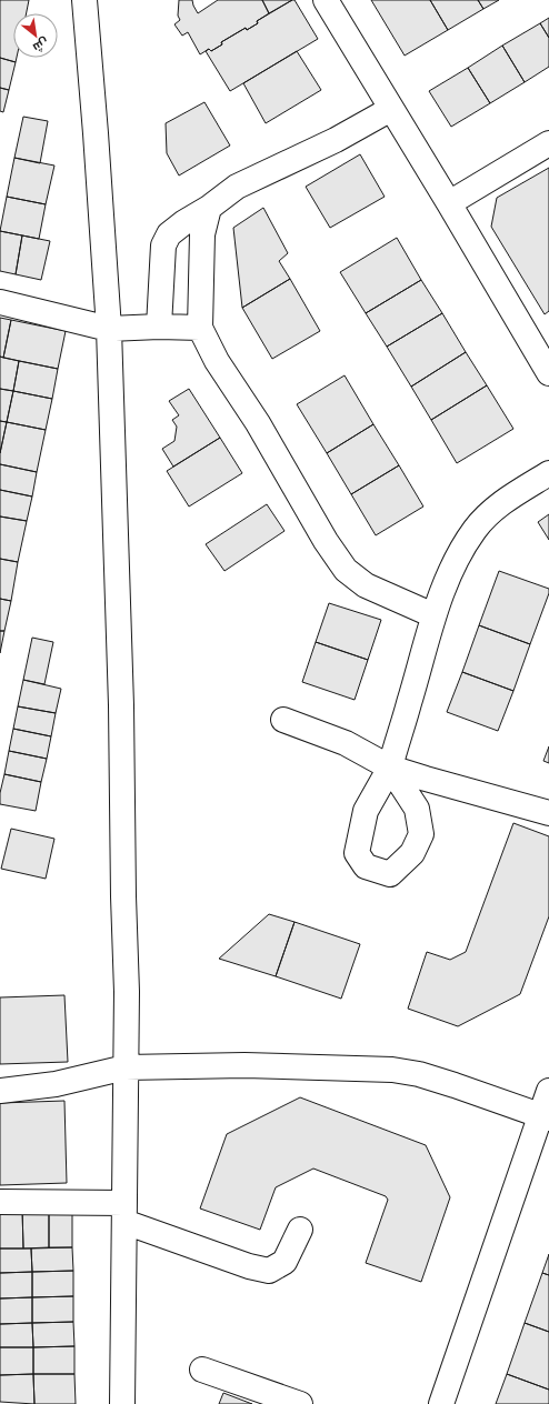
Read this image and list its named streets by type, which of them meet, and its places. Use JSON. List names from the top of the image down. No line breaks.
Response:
{"north":"bottom right"}
